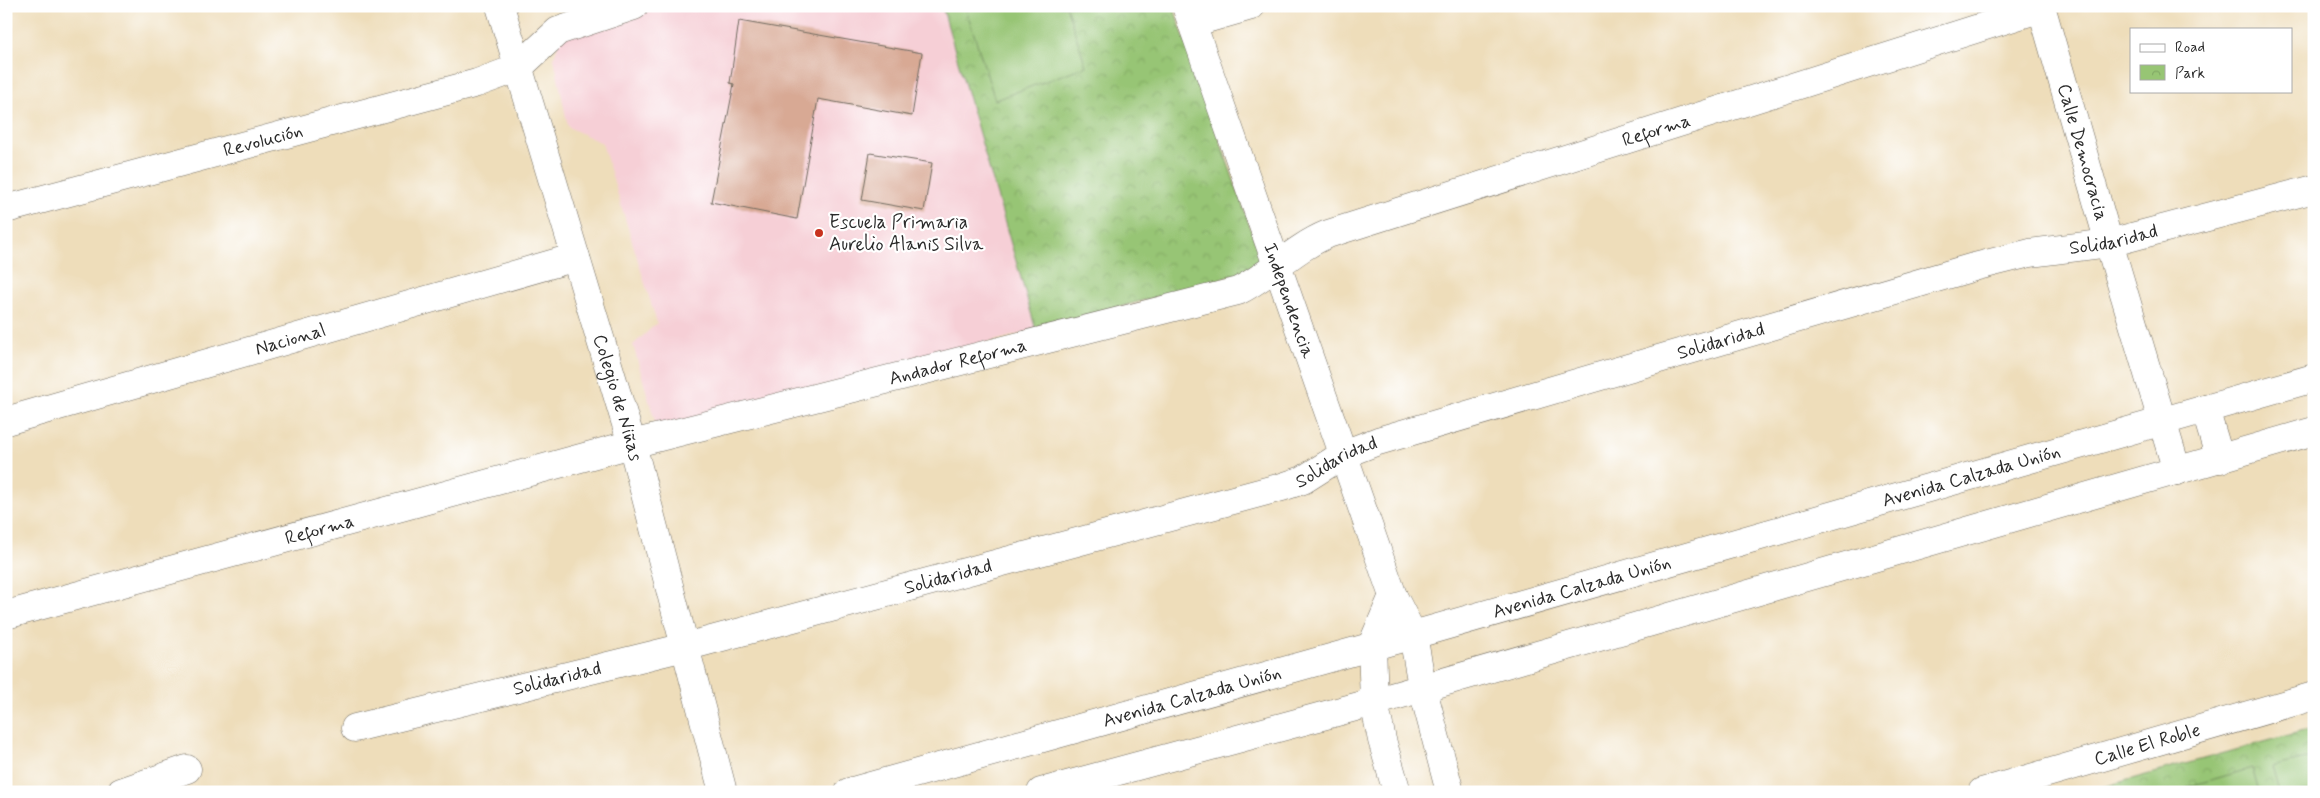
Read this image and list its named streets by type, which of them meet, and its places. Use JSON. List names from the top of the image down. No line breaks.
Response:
{"streets":{"street":["Reforma","Revolución","Calle Democracia","Solidaridad","Independencia","Nacional","Andador Reforma","Colegio de Niñas","Avenida Calzada Unión","Calle El Roble"]},"crossings":[["Reforma","Calle Democracia"],["Reforma","Independencia"],["Reforma","Andador Reforma"],["Reforma","Colegio de Niñas"],["Revolución","Colegio de Niñas"],["Calle Democracia","Solidaridad"],["Calle Democracia","Avenida Calzada Unión"],["Solidaridad","Independencia"],["Solidaridad","Colegio de Niñas"],["Independencia","Andador Reforma"],["Independencia","Avenida Calzada Unión"],["Nacional","Colegio de Niñas"],["Andador Reforma","Colegio de Niñas"]],"places":["Escuela Primaria Aurelio Alanis Silva"],"legend":["Road","Park"]}
